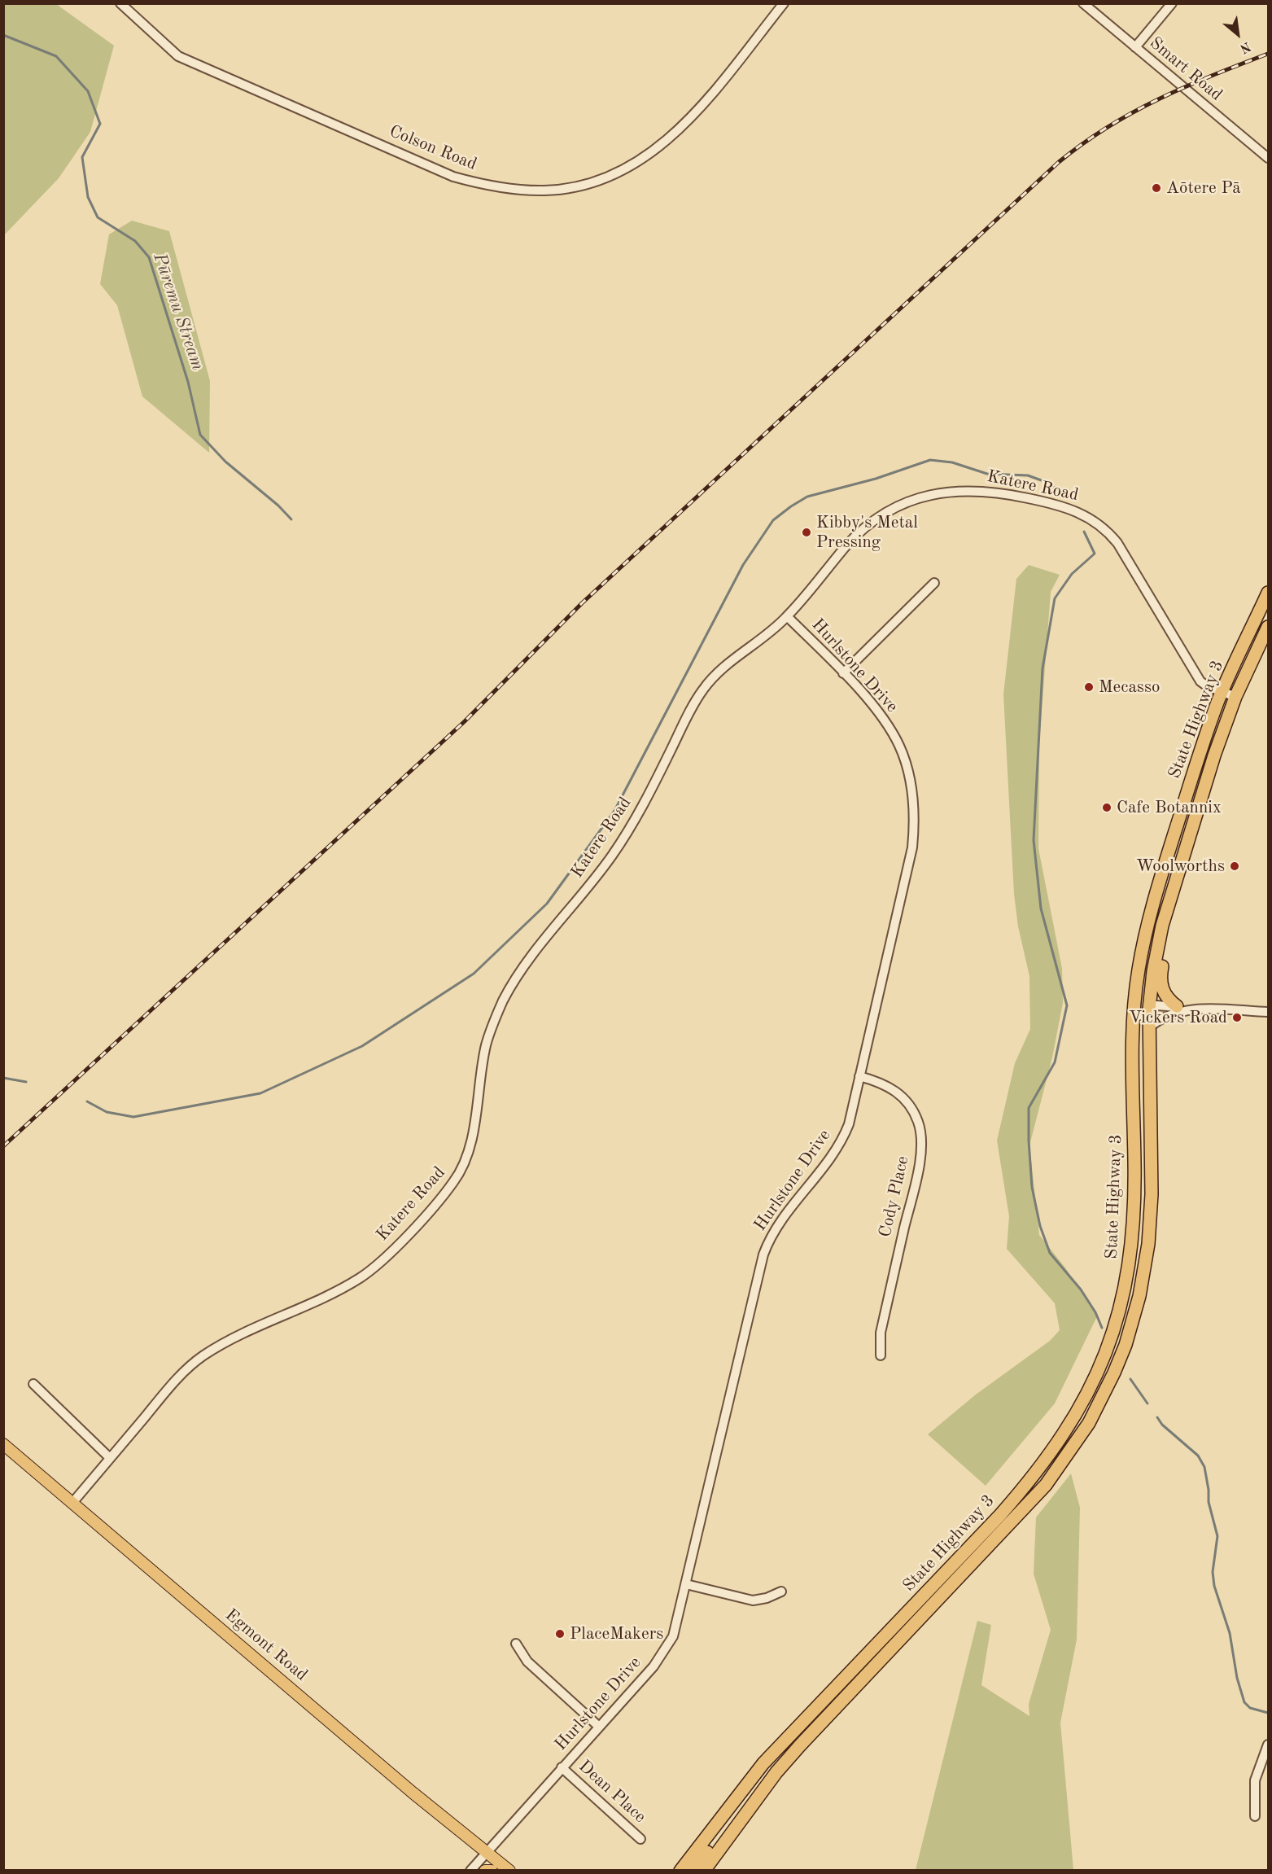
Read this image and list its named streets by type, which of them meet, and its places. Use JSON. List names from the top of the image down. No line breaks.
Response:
{"streets":{"highway":["State Highway 3"],"main road":["Egmont Road"],"street":["Smart Road","Colson Road","Katere Road","Hurlstone Drive","Cody Place","Dean Place"]},"crossings":[["Katere Road","Hurlstone Drive"],["Katere Road","State Highway 3"],["Katere Road","Egmont Road"],["Hurlstone Drive","Cody Place"],["Hurlstone Drive","Egmont Road"],["Hurlstone Drive","Dean Place"]],"water":["Pūremu Stream"],"places":["Aōtere Pā","Kibby's Metal Pressing","Mecasso","Cafe Botannix","Woolworths","Vickers Road","PlaceMakers"],"north":"bottom right"}
